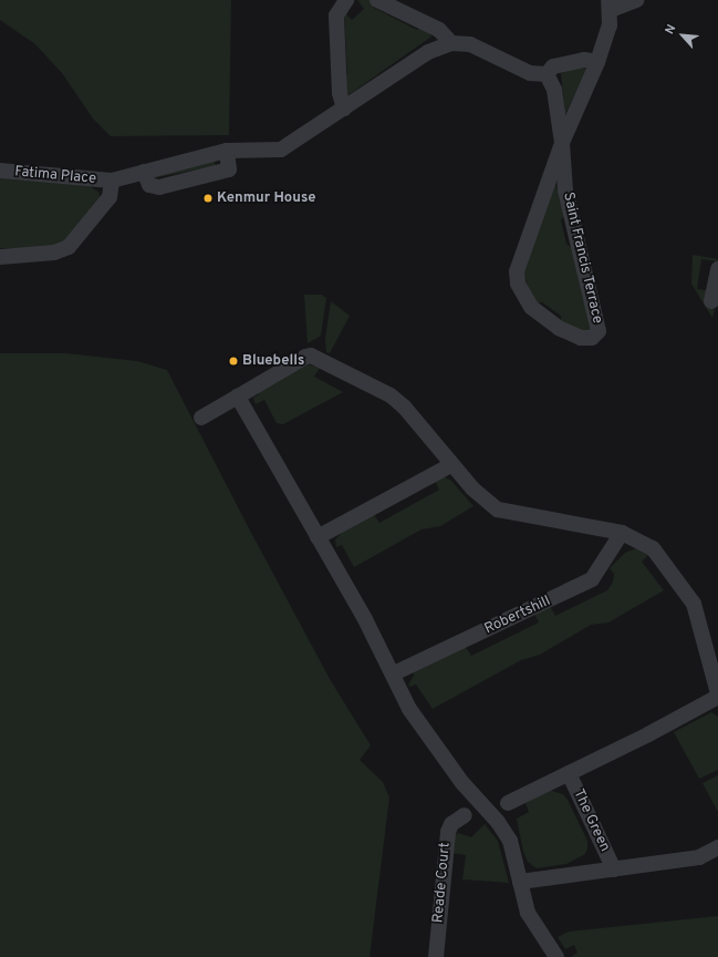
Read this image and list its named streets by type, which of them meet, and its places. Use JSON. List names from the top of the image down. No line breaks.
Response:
{"streets":{"street":["Fatima Place","Saint Francis Terrace","Robertshill","The Green","Reade Court"]},"places":["Kenmur House","Bluebells"],"north":"top left"}
